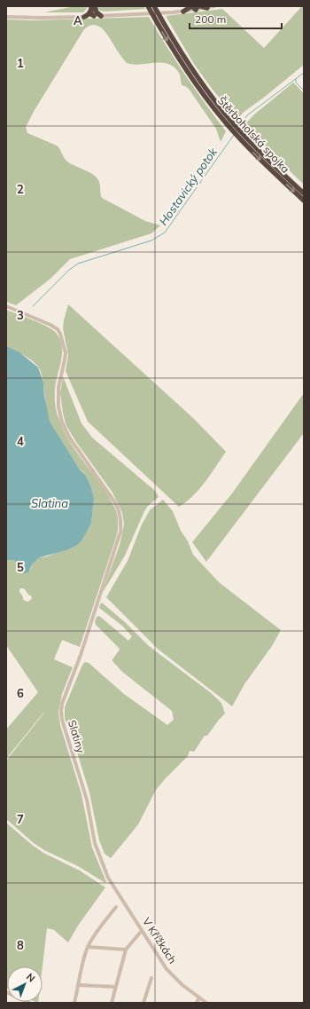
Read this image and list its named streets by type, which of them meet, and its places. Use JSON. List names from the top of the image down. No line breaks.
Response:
{"streets":{"highway":["Štěrboholská spojka"],"street":["Slatiny","V Křížkách"]},"crossings":[["Slatiny","V Křížkách"]],"water":["Hostavický potok","Slatina"],"scale_bar":"200 m","north":"top right","grid":{"columns":["A"],"rows":["1","2","3","4","5","6","7","8"]}}
